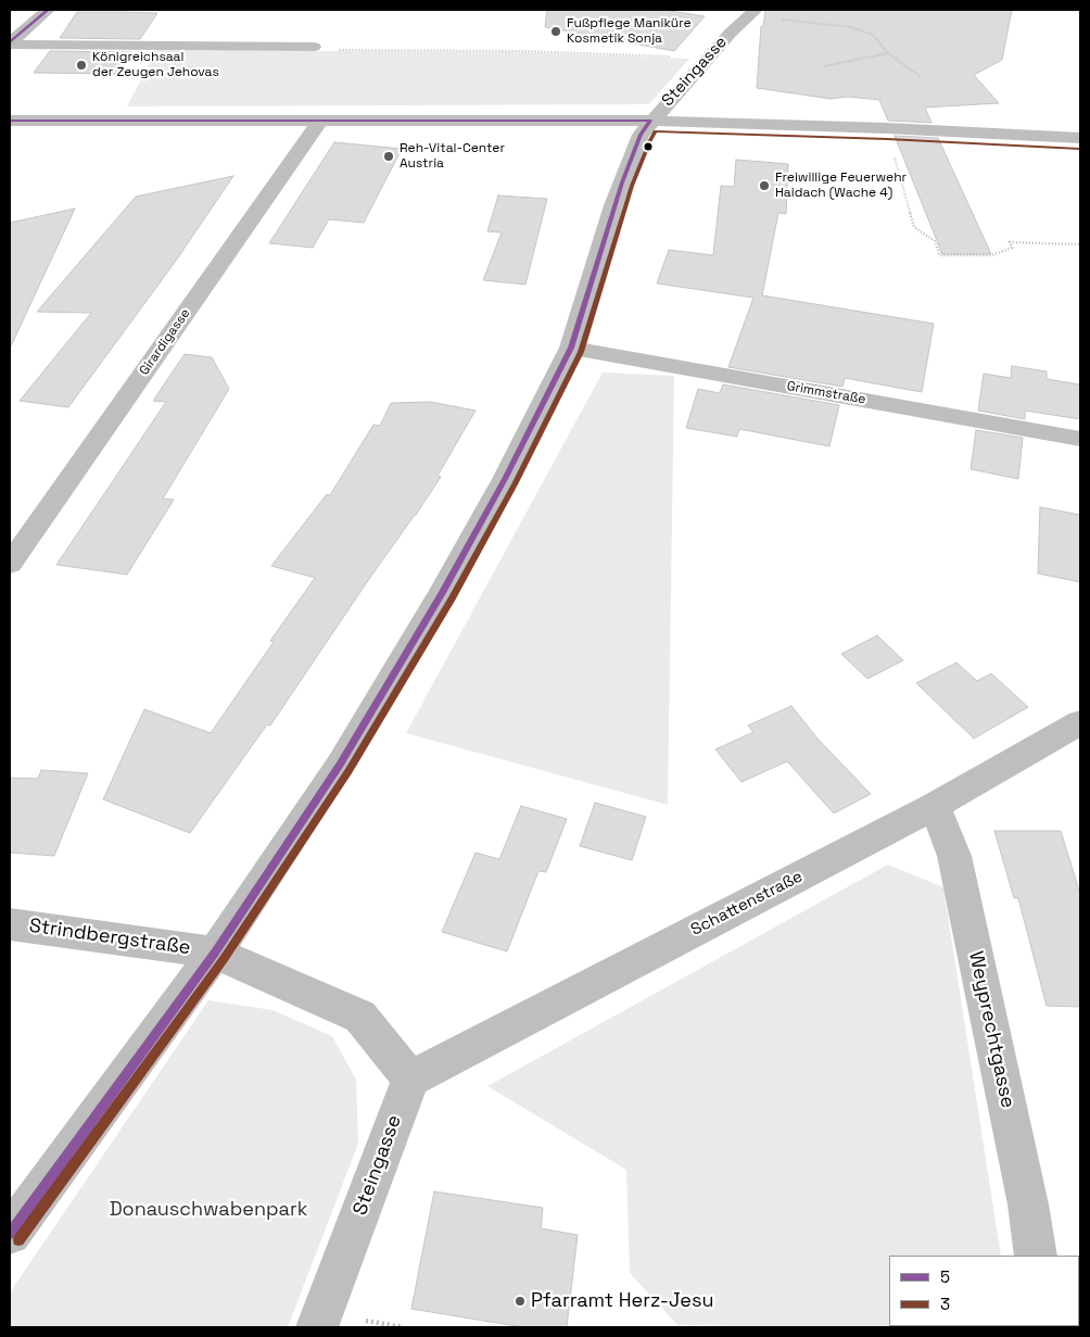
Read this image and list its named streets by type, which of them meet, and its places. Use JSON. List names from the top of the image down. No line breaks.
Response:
{"streets":{"street":["Steingasse","Girardigasse","Grimmstraße","Schattenstraße","Strindbergstraße","Weyprechtgasse"]},"crossings":[["Steingasse","Grimmstraße"],["Steingasse","Schattenstraße"],["Steingasse","Strindbergstraße"],["Schattenstraße","Strindbergstraße"],["Schattenstraße","Weyprechtgasse"]],"parks":["Donauschwabenpark"],"places":["Fußpflege Maniküre Kosmetik Sonja","Königreichsaal der Zeugen Jehovas","Reh-Vital-Center Austria","Freiwillige Feuerwehr Haidach (Wache 4)","Pfarramt Herz-Jesu"],"lines":["transit line 5","transit line 3"],"legend":["5","3"]}
